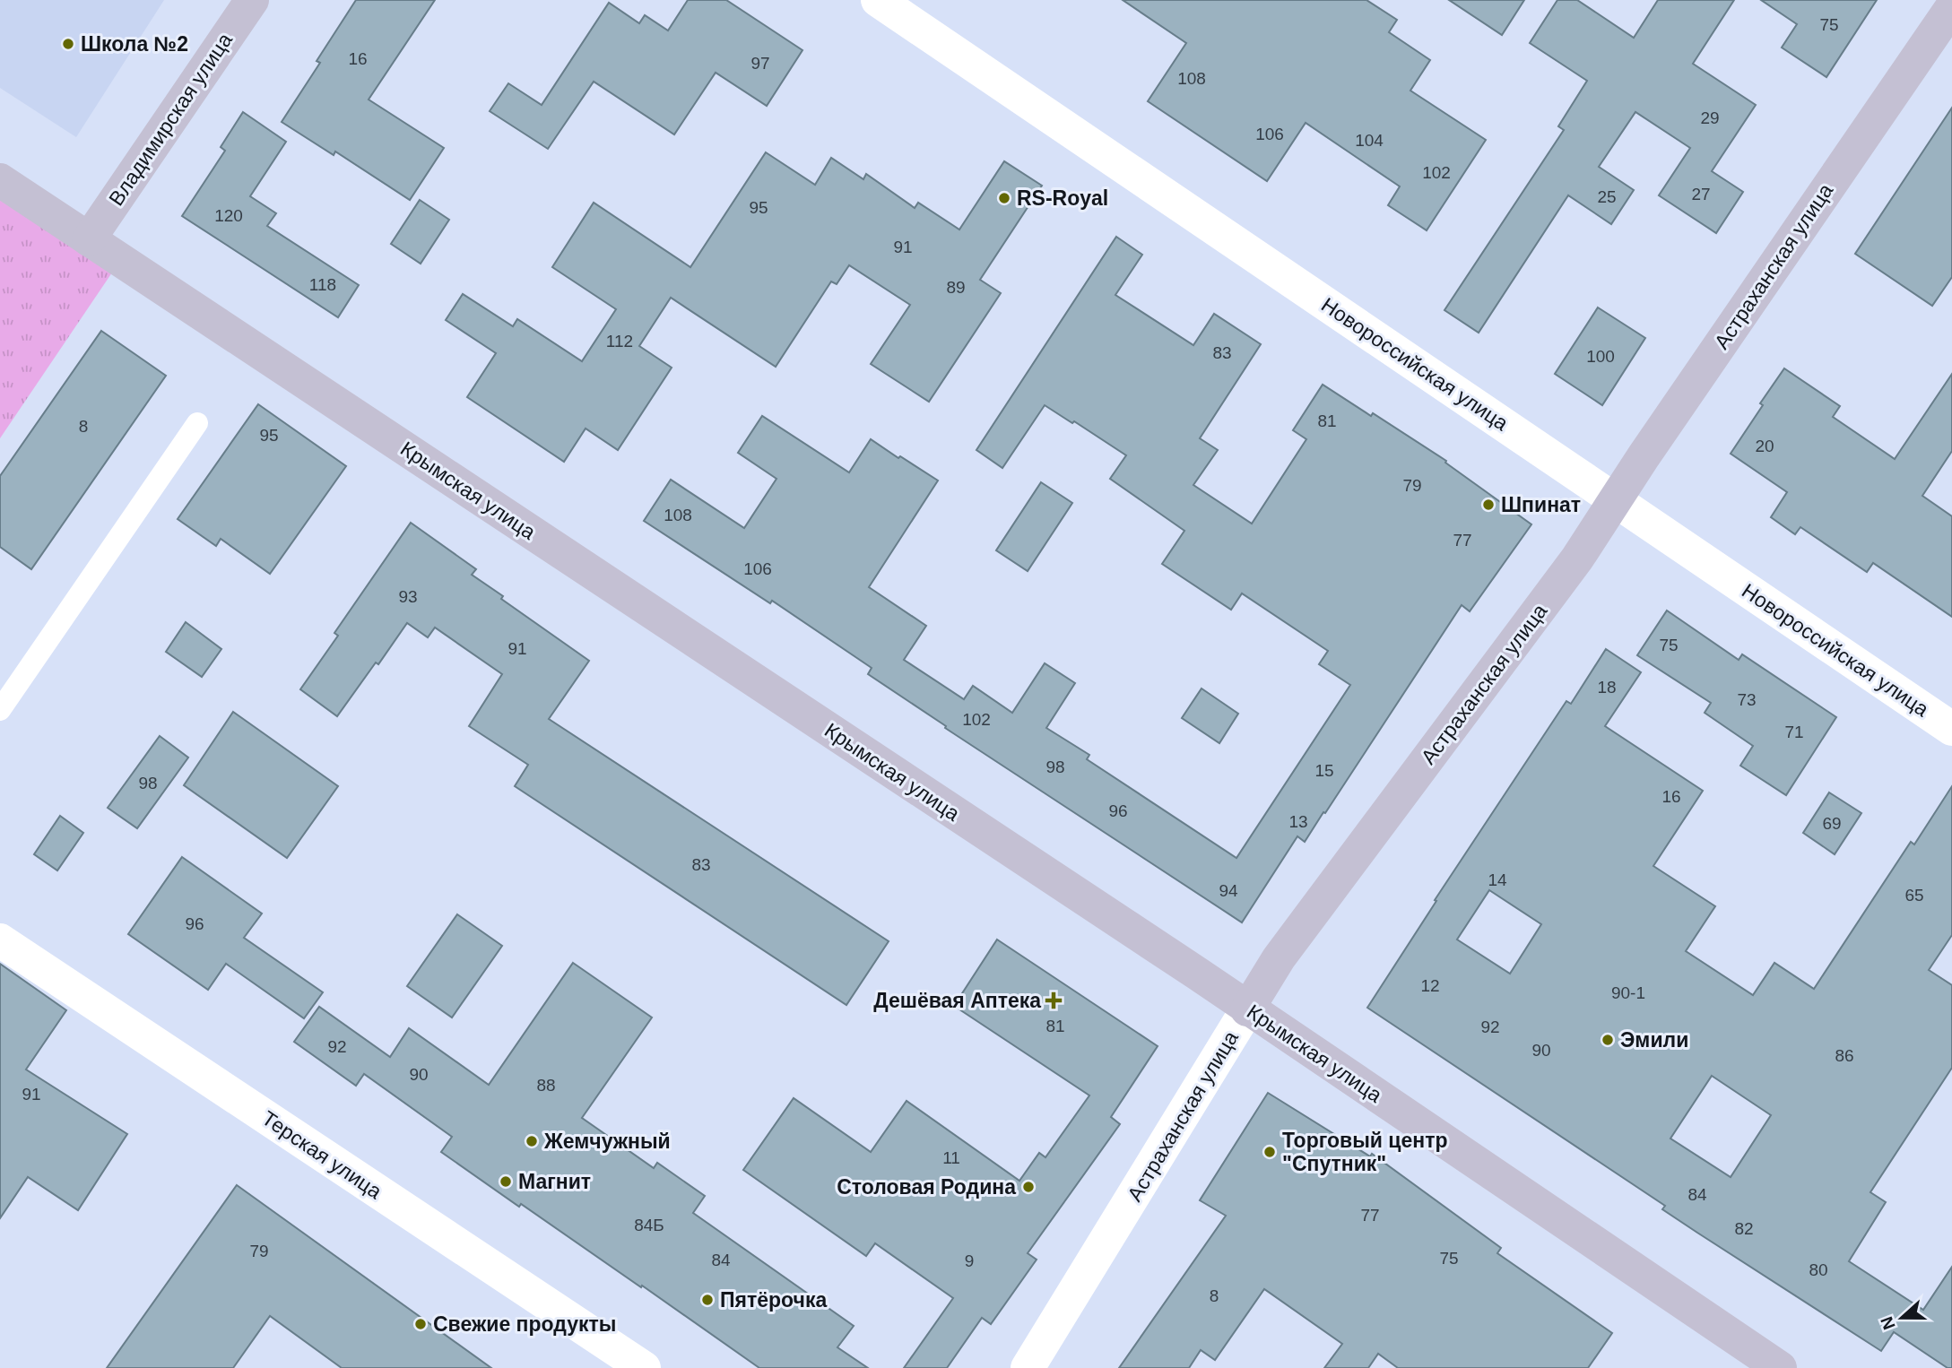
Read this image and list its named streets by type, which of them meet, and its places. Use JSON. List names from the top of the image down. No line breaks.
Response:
{"streets":{"street":["Владимирская улица","Астраханская улица","Новороссийская улица","Крымская улица","Терская улица"]},"crossings":[["Владимирская улица","Крымская улица"],["Астраханская улица","Новороссийская улица"],["Астраханская улица","Крымская улица"]],"places":{"other":["Школа №2","RS-Royal","Шпинат","Эмили","Жемчужный","Торговый центр \"Спутник\"","Магнит","Столовая Родина","Пятёрочка","Свежие продукты"],"health":["Дешёвая Аптека"]},"house_numbers":["75","16","97","108","29","106","104","102","27","25","95","120","91","118","89","112","83","100","81","8","95","20","79","108","77","106","93","75","91","18","73","102","71","98","15","98","16","96","13","69","83","14","94","65","96","12","90-1","81","92","92","90","86","90","88","91","11","84","77","84Б","82","79","75","84","9","80","8"],"north":"left"}
